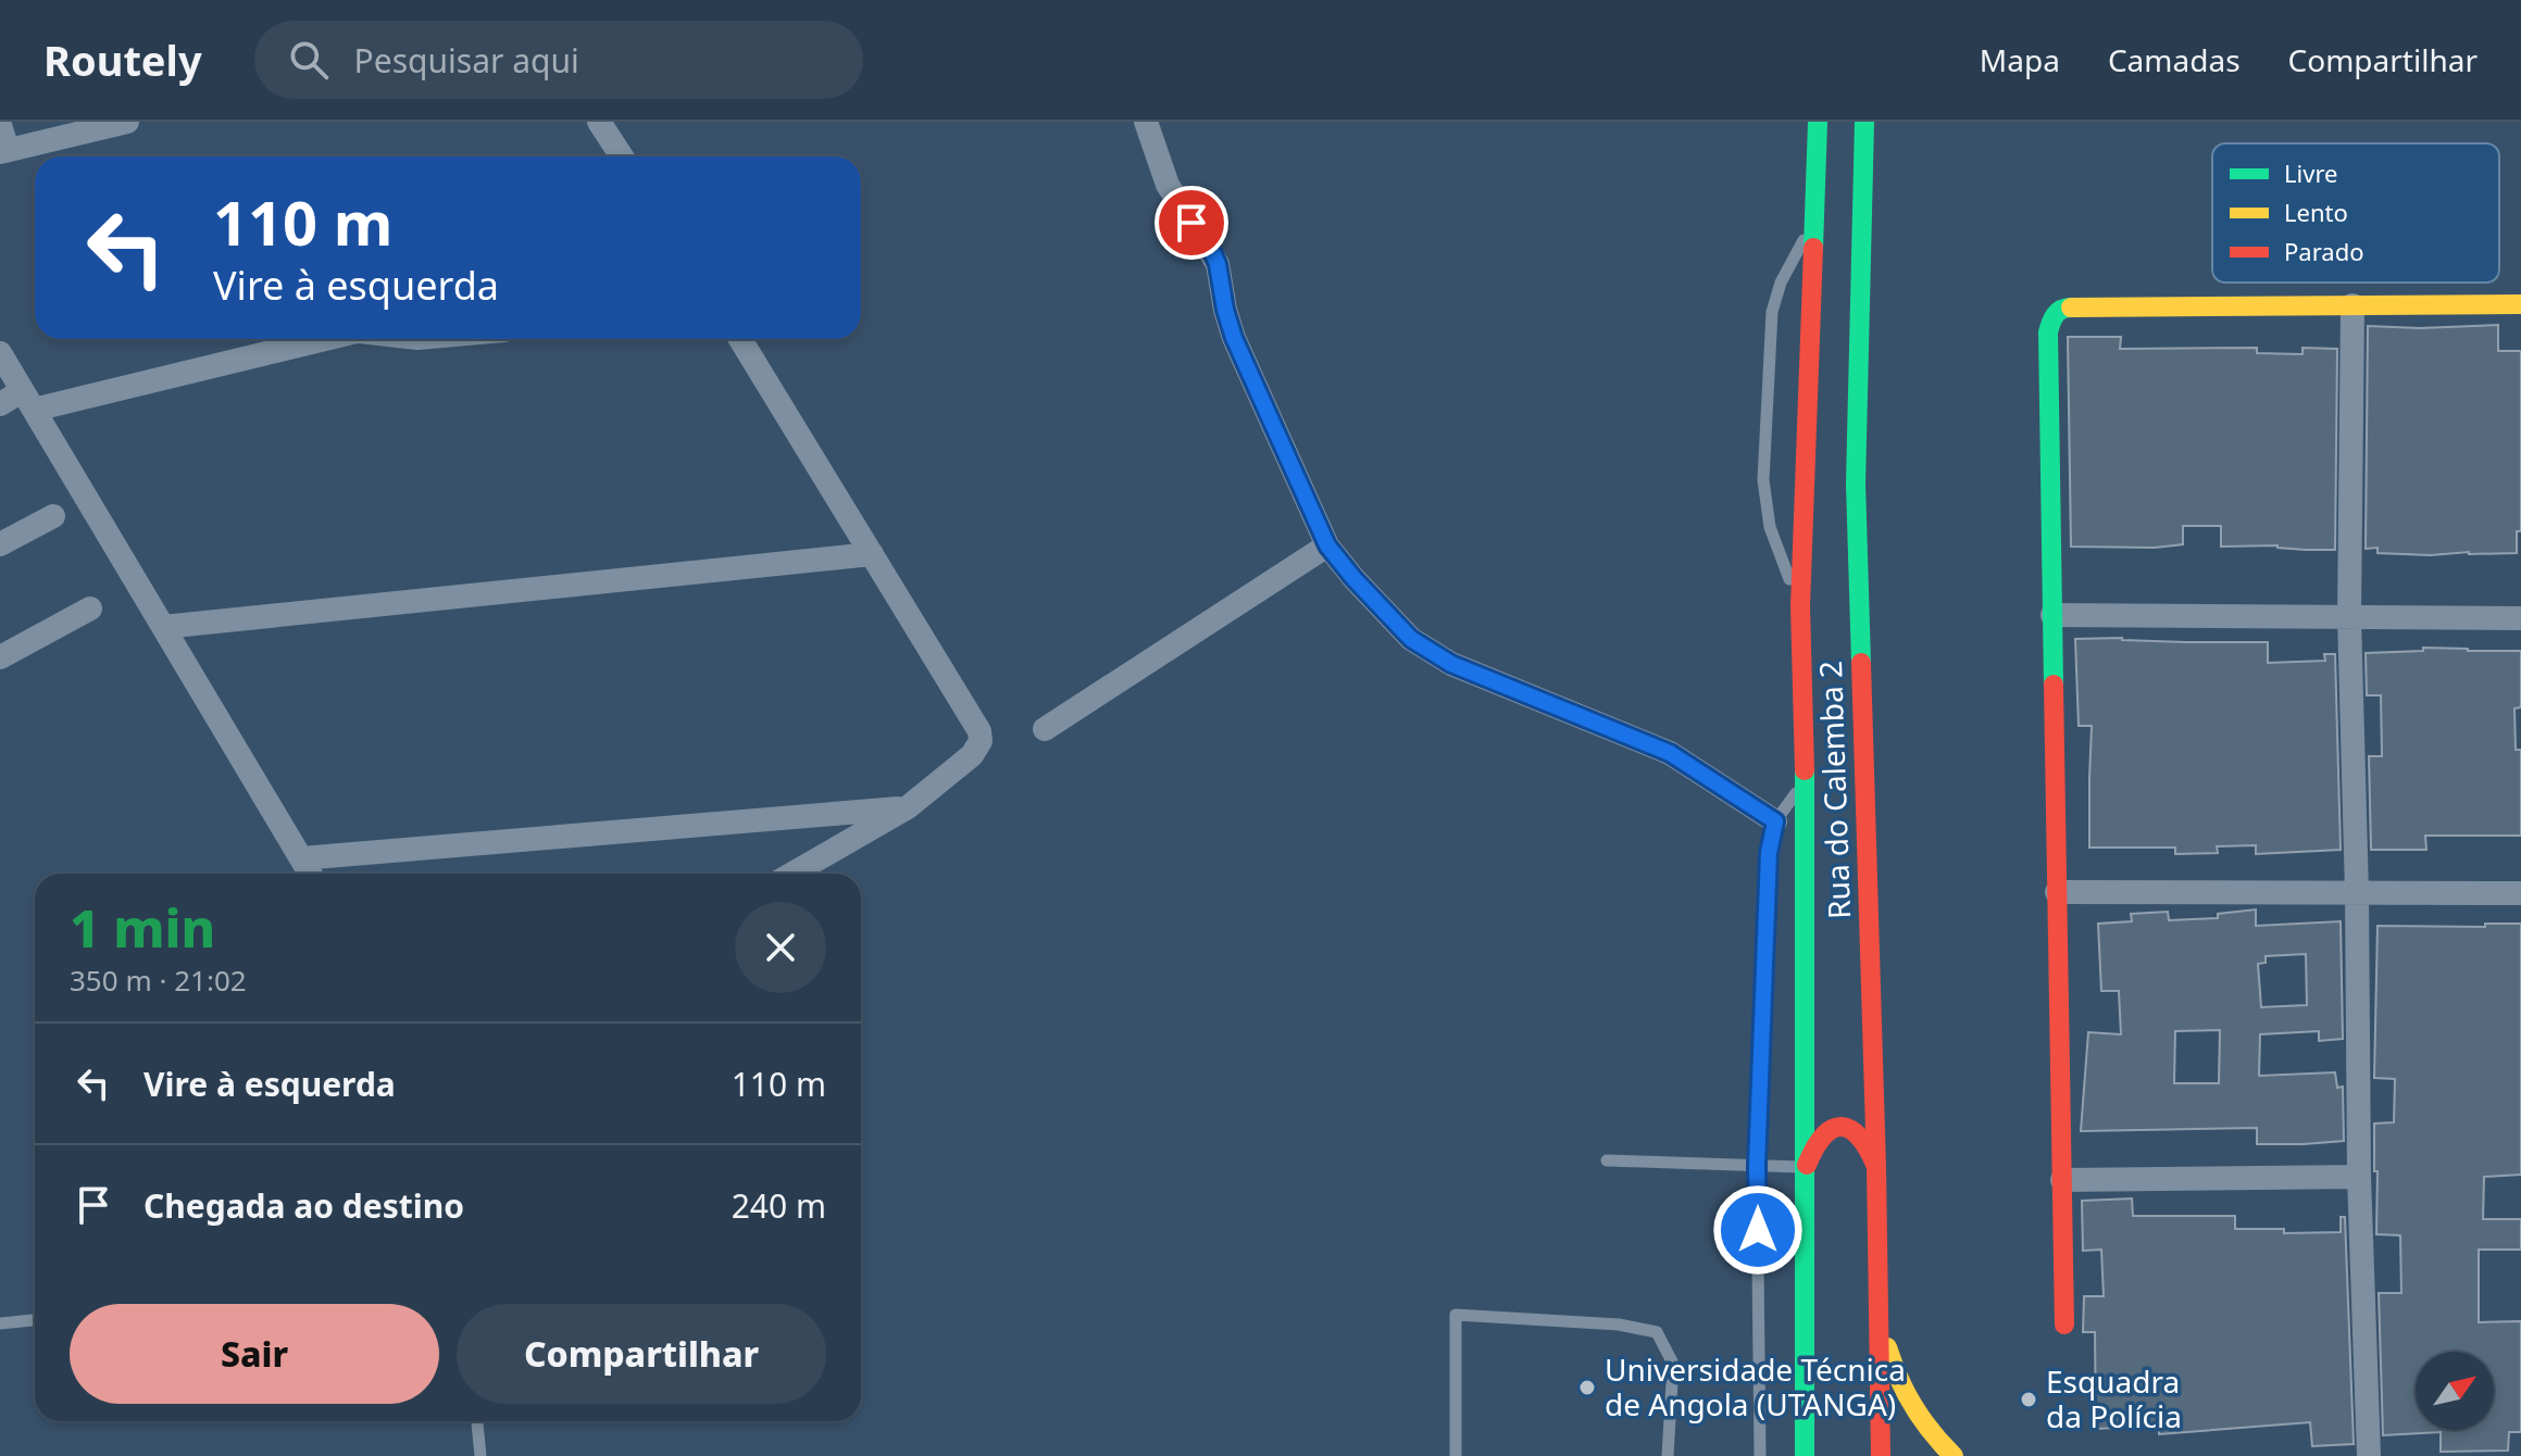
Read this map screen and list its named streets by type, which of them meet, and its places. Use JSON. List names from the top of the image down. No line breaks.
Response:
{"streets":{"main road":["Rua do Calemba 2"]},"places":["Universidade Técnica de Angola (UTANGA)","Esquadra da Polícia"],"legend":["Livre","Lento","Parado"],"north":"top right","page":{"header":"Routely","search":"Pesquisar aqui","nav":["Mapa","Camadas","Compartilhar"],"turn":["110 m","Vire à esquerda"],"heading":["1 min","350 m · 21:02"],"list":[{"name":"Vire à esquerda","value":"110 m"},{"name":"Chegada ao destino","value":"240 m"}],"buttons":["Sair","Compartilhar"]}}
